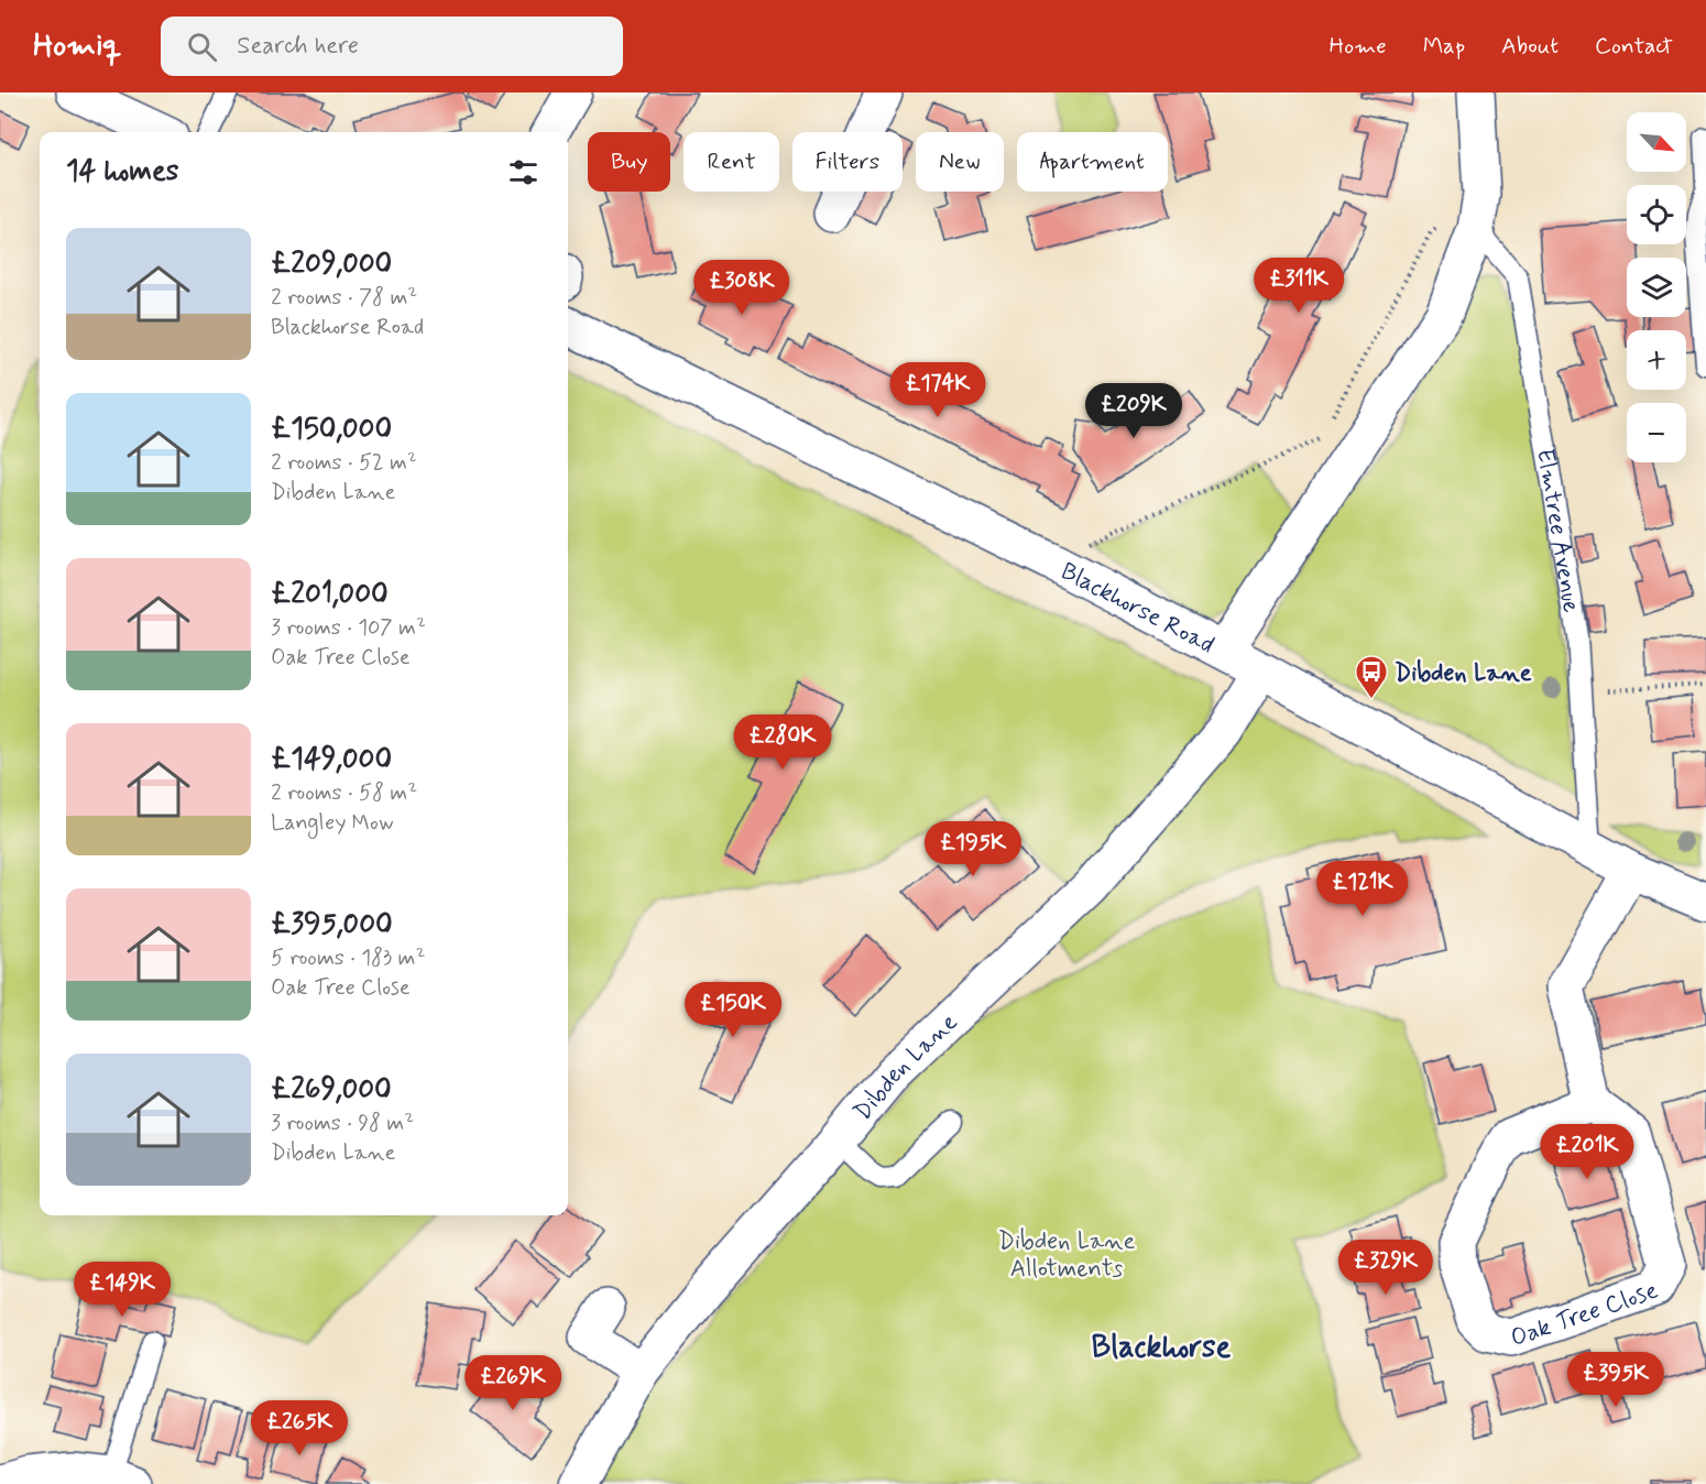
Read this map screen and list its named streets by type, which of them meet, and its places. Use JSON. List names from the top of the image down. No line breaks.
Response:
{"streets":{"street":["Blackhorse Road","Dibden Lane","Oak Tree Close"],"lane":["Elmtree Avenue"]},"crossings":[["Elmtree Avenue","Blackhorse Road"],["Blackhorse Road","Dibden Lane"]],"districts":["Blackhorse"],"parks":["Dibden Lane Allotments"],"places":{"bus stop":["Dibden Lane"]},"north":"bottom right","page":{"header":"Homiq","search":"Search here","nav":["Home","Map","About","Contact"],"map_buttons":["+","−"],"chip":["Buy","Rent","Filters","New","Apartment"],"heading":"14 homes","list":[{"name":"£209,000","note":"2 rooms · 78 m² · Blackhorse Road"},{"name":"£150,000","note":"2 rooms · 52 m² · Dibden Lane"},{"name":"£201,000","note":"3 rooms · 107 m² · Oak Tree Close"},{"name":"£149,000","note":"2 rooms · 58 m² · Langley Mow"},{"name":"£395,000","note":"5 rooms · 183 m² · Oak Tree Close"},{"name":"£269,000","note":"3 rooms · 98 m² · Dibden Lane"}],"price":["£311K","£308K","£174K","£209K","£280K","£195K","£121K","£150K","£201K","£329K","£149K","£395K","£269K","£265K"]}}
